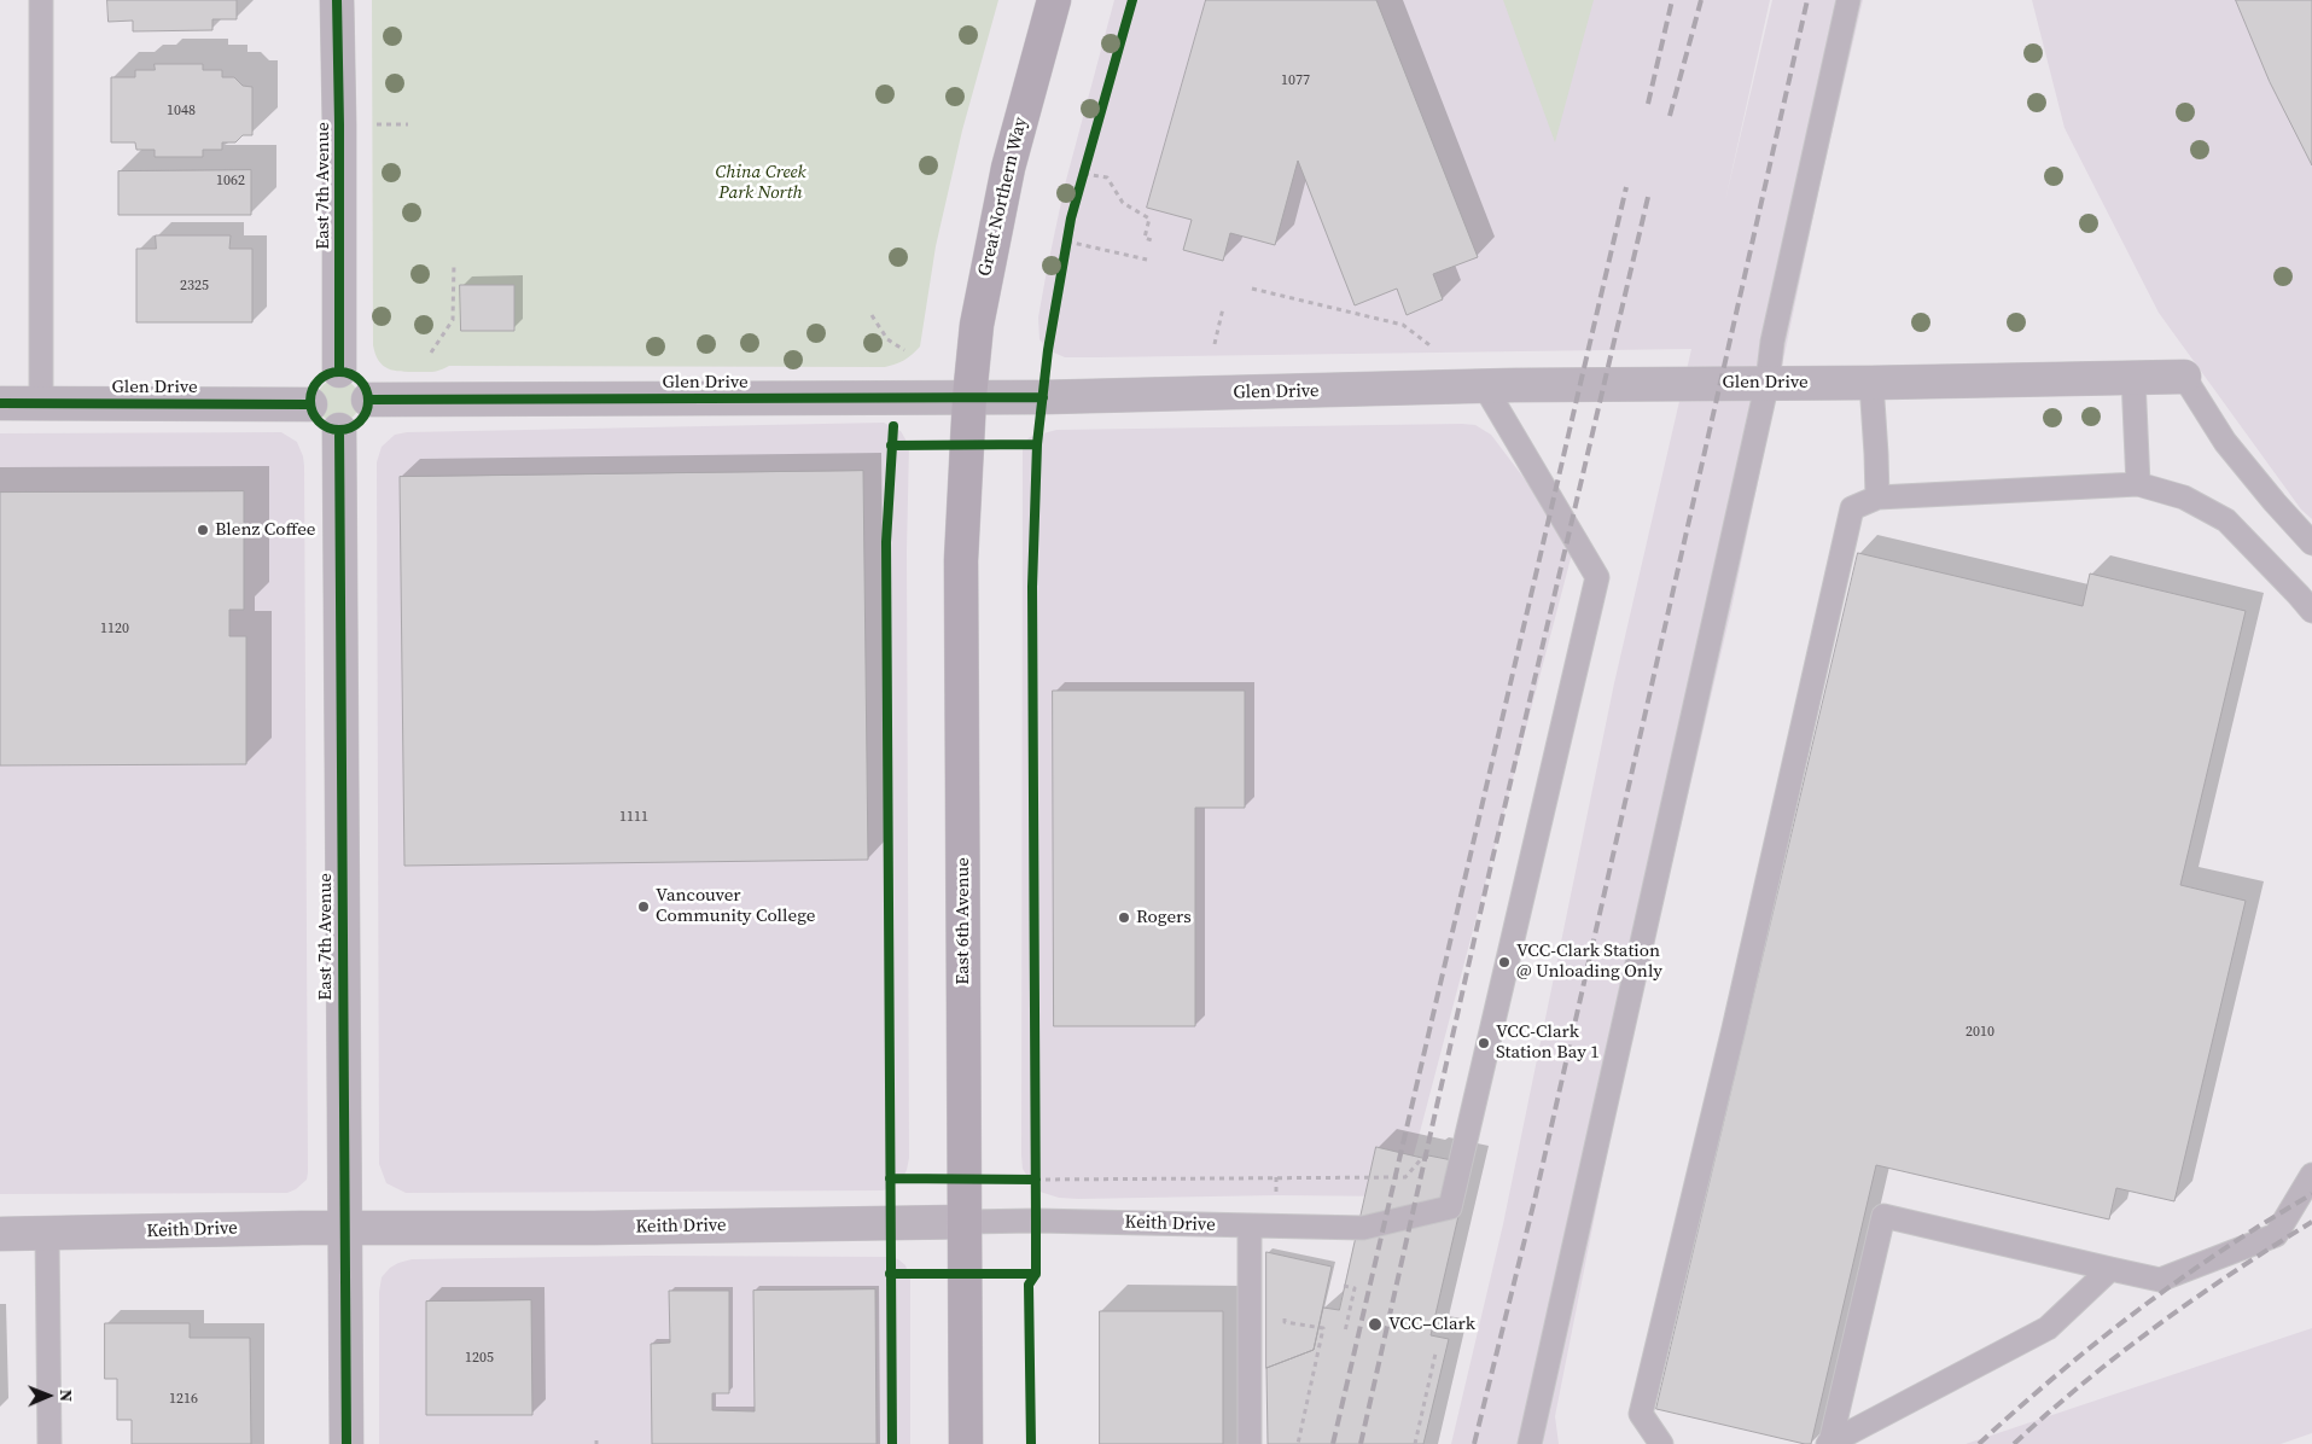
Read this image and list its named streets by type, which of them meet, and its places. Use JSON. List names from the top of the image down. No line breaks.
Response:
{"streets":{"main road":["Great Northern Way","East 6th Avenue"],"street":["East 7th Avenue","Glen Drive","Keith Drive"]},"crossings":[["East 7th Avenue","Glen Drive"],["East 7th Avenue","Keith Drive"],["Great Northern Way","Glen Drive"],["Great Northern Way","East 6th Avenue"],["Glen Drive","East 6th Avenue"],["Glen Drive","Keith Drive"],["East 6th Avenue","Keith Drive"]],"parks":["China Creek Park North"],"places":["Blenz Coffee","Vancouver Community College","Rogers","VCC-Clark Station @ Unloading Only","VCC-Clark Station Bay 1","VCC–Clark"],"house_numbers":["1077","1048","1062","2325","1120","1111","2010","1205","1216"],"north":"right"}
